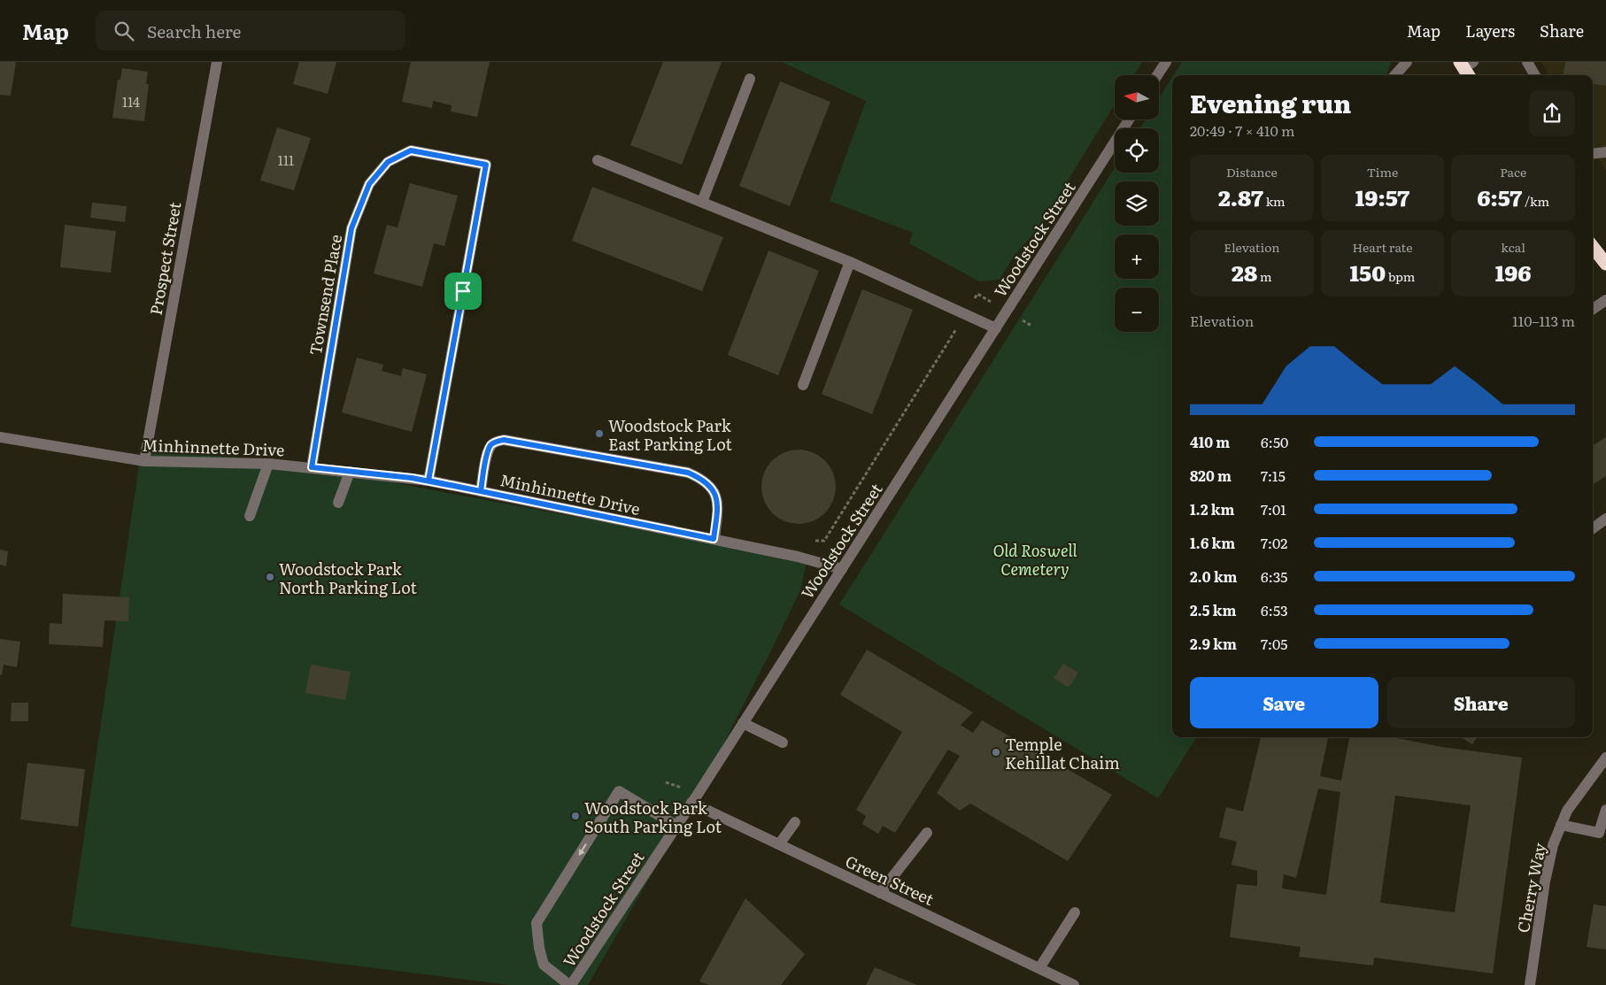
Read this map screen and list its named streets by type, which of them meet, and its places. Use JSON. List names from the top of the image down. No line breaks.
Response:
{"streets":{"street":["Woodstock Street","Prospect Street","Townsend Place","Minhinnette Drive","Green Street","Cherry Way"]},"crossings":[["Woodstock Street","Minhinnette Drive"],["Woodstock Street","Green Street"],["Prospect Street","Minhinnette Drive"],["Townsend Place","Minhinnette Drive"]],"parks":["Old Roswell Cemetery"],"places":["Woodstock Park East Parking Lot","Woodstock Park North Parking Lot","Temple Kehillat Chaim","Woodstock Park South Parking Lot"],"house_numbers":["114","111"],"north":"left","page":{"header":"Map","search":"Search here","nav":["Map","Layers","Share"],"map_buttons":["+","−"],"heading":["Evening run","20:49 · 7 × 410 m"],"stats":[["Distance","2.87 km"],["Time","19:57"],["Pace","6:57 /km"],["Elevation","28 m"],["Heart rate","150 bpm"],["kcal","196"]],"chart":["Elevation","110–113 m"],"list":[{"name":"410 m","note":"6:50"},{"name":"820 m","note":"7:15"},{"name":"1.2 km","note":"7:01"},{"name":"1.6 km","note":"7:02"},{"name":"2.0 km","note":"6:35"},{"name":"2.5 km","note":"6:53"},{"name":"2.9 km","note":"7:05"}],"buttons":["Save","Share"]}}
